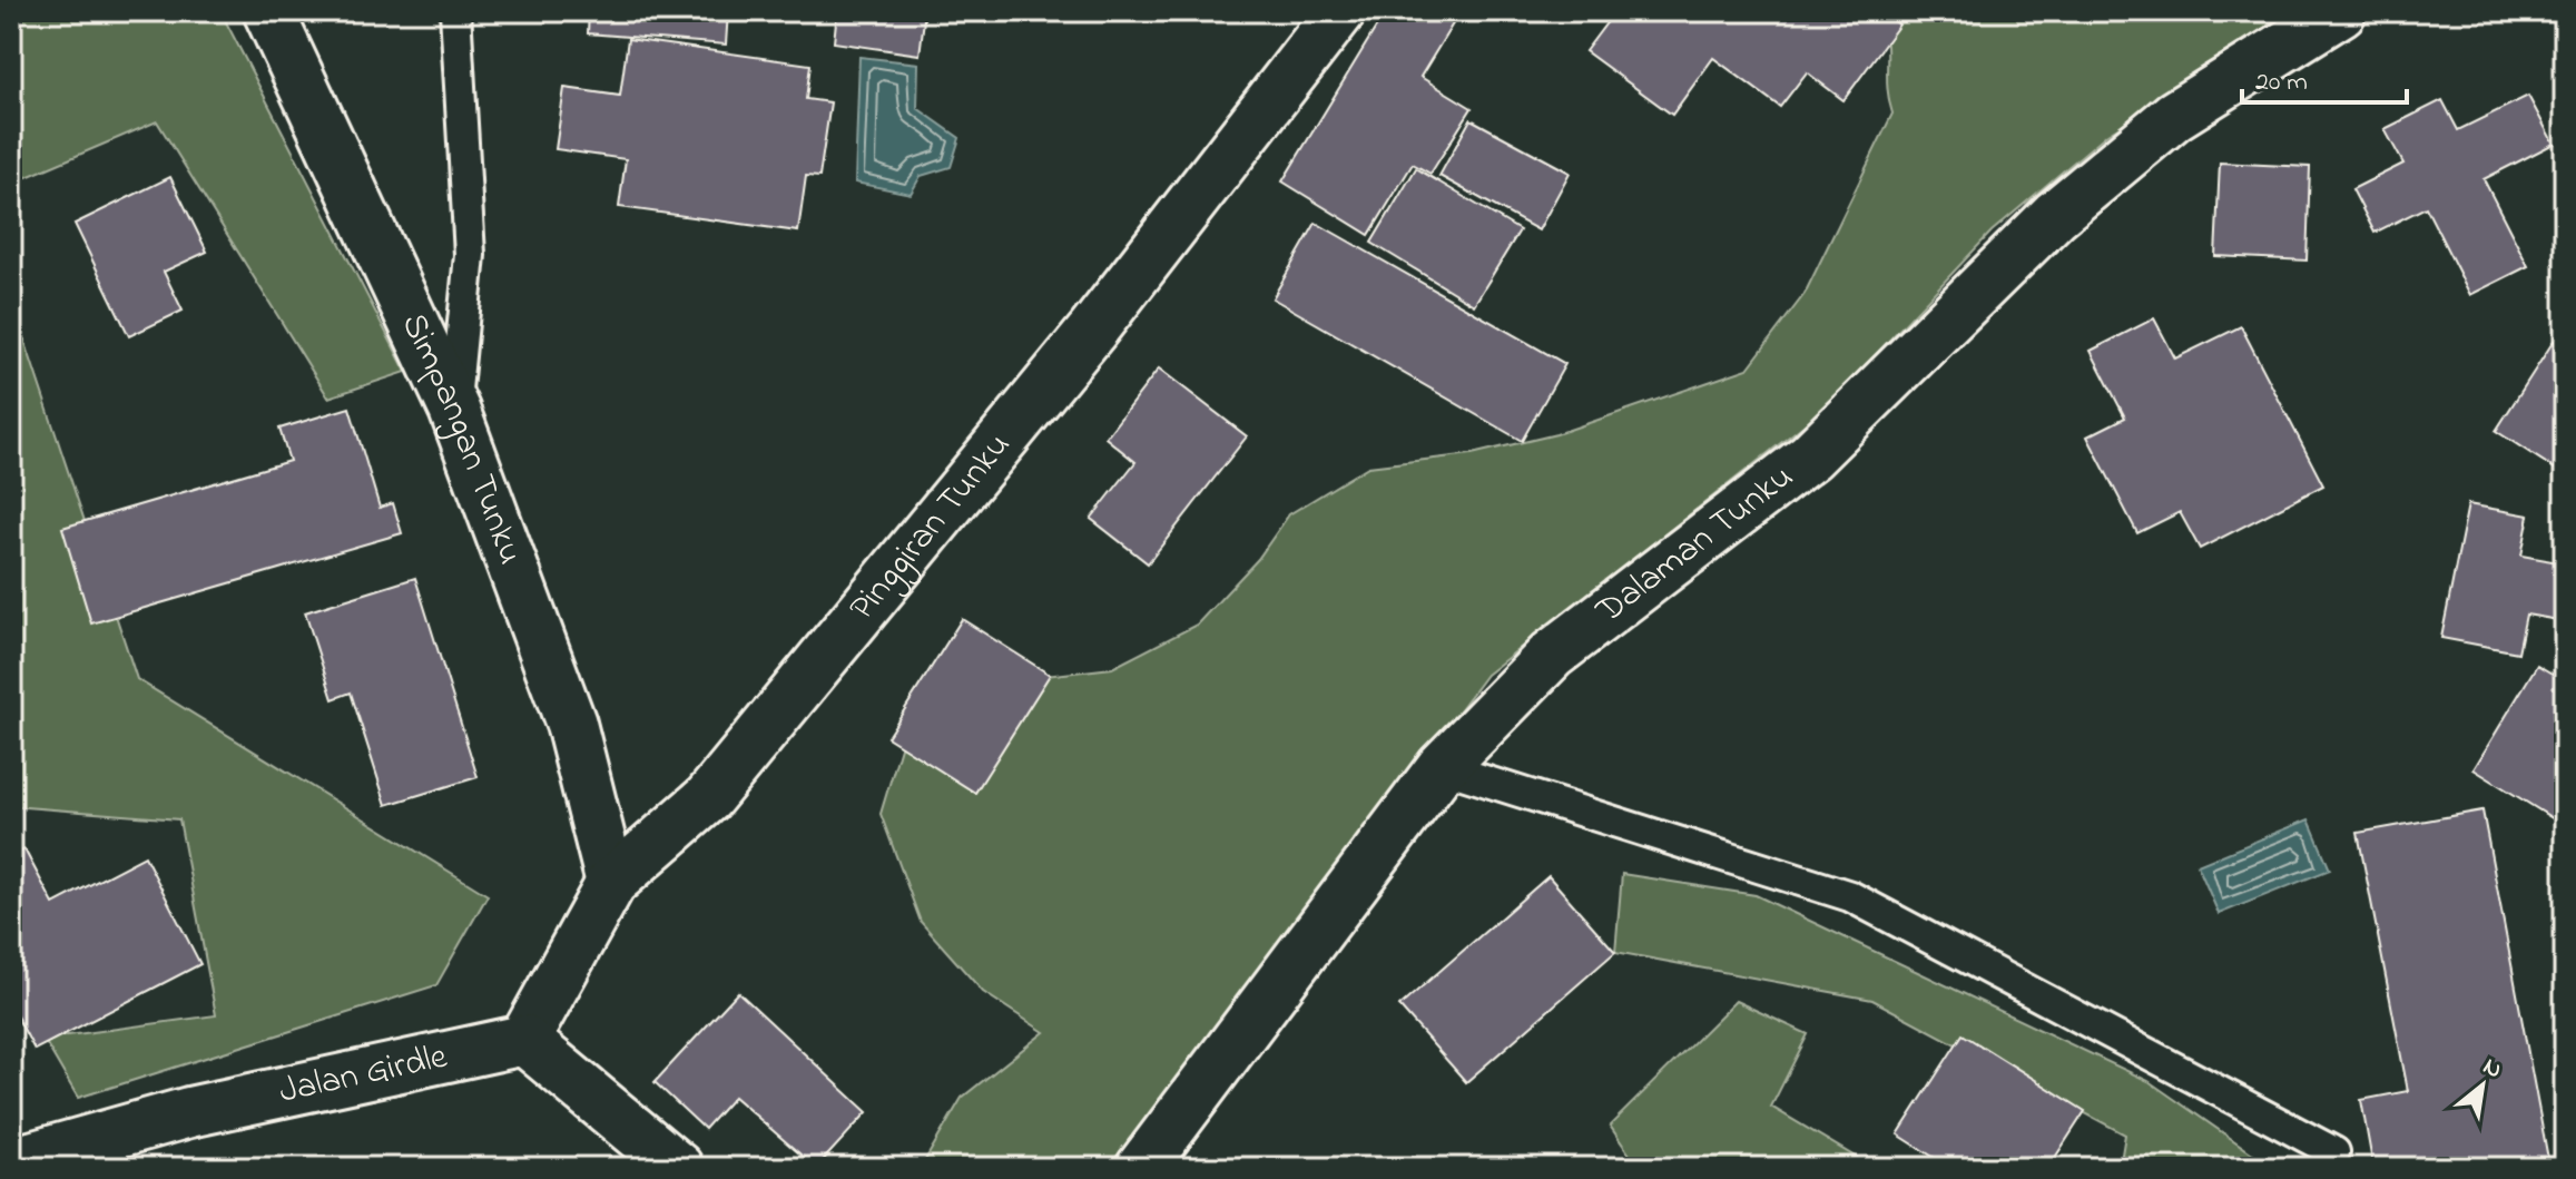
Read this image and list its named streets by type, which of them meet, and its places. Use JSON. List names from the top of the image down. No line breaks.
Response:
{"streets":{"street":["Simpangan Tunku","Pinggiran Tunku","Dalaman Tunku","Jalan Girdle"]},"crossings":[["Simpangan Tunku","Pinggiran Tunku"],["Pinggiran Tunku","Jalan Girdle"]],"scale_bar":"20 m","north":"top right"}
